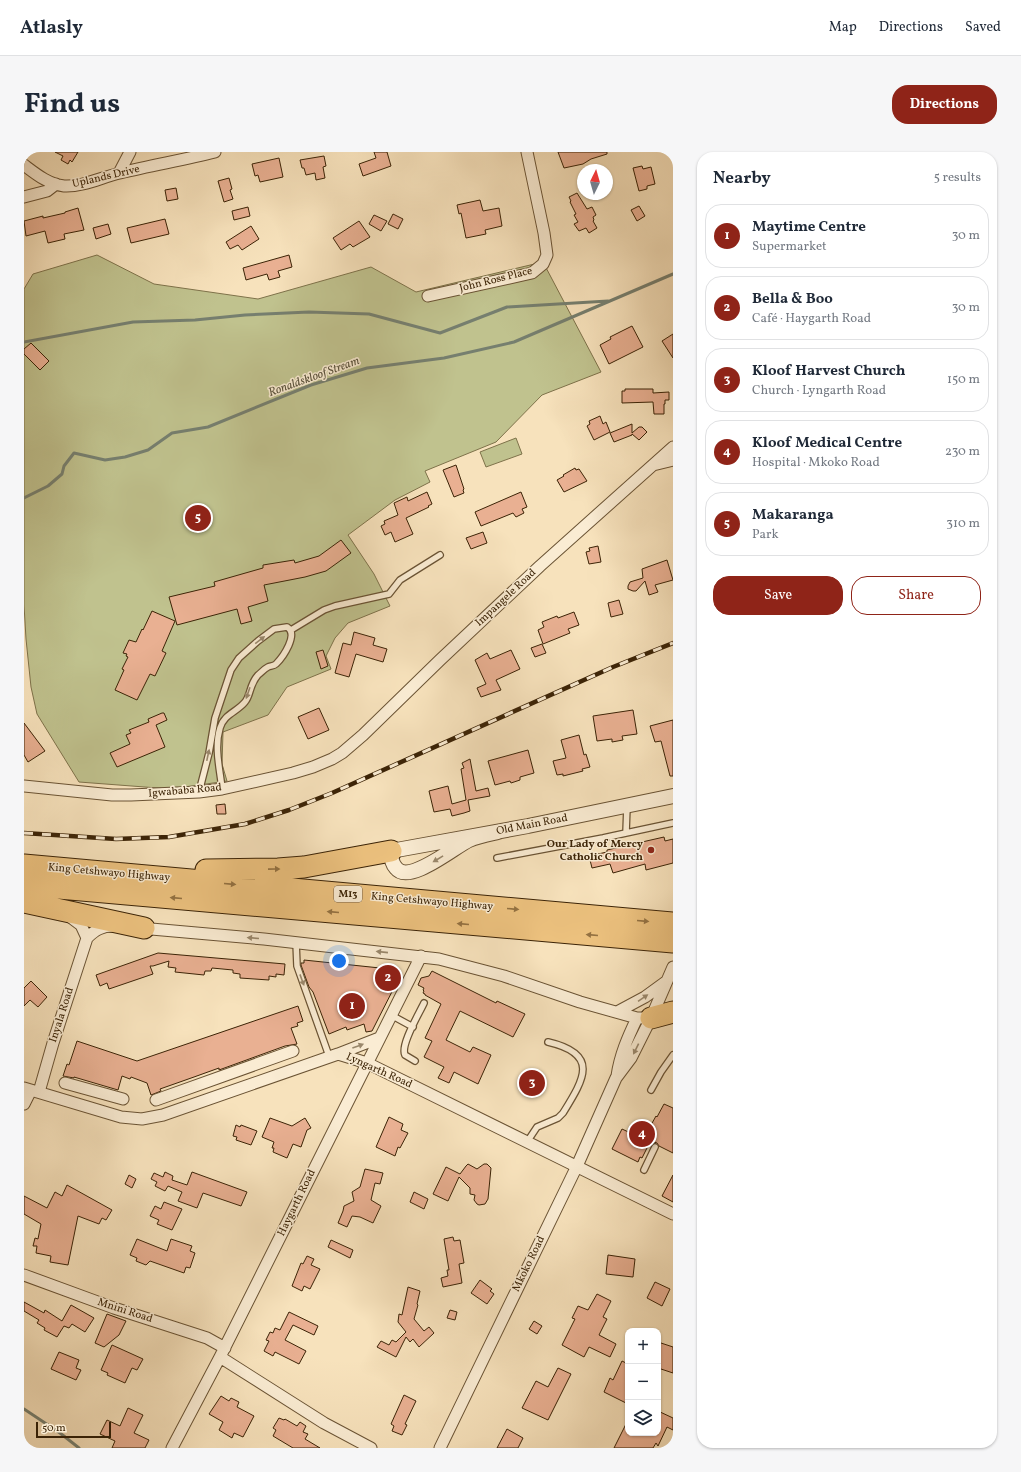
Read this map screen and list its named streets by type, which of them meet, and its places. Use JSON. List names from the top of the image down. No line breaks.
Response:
{"streets":{"highway":["King Cetshwayo Highway","M13"],"street":["Uplands Drive","John Ross Place","Impangele Road","Igwababa Road","Old Main Road","Inyala Road","Lyngarth Road","Haygarth Road","Mkoko Road","Mnini Road"]},"crossings":[["Impangele Road","Igwababa Road"],["Lyngarth Road","Haygarth Road"],["Lyngarth Road","Mkoko Road"],["Haygarth Road","Mnini Road"]],"water":["Ronaldskloof Stream"],"places":["Our Lady of Mercy Catholic Church"],"scale_bar":"50 m","north":"top","page":{"header":"Atlasly","nav":["Map","Directions","Saved"],"title":"Find us","buttons":["Directions",["Save","Share"]],"heading":["Nearby","5 results"],"list":[{"mark":"1","name":"Maytime Centre","note":"Supermarket","value":"30 m"},{"mark":"2","name":"Bella & Boo","note":"Café · Haygarth Road","value":"30 m"},{"mark":"3","name":"Kloof Harvest Church","note":"Church · Lyngarth Road","value":"150 m"},{"mark":"4","name":"Kloof Medical Centre","note":"Hospital · Mkoko Road","value":"230 m"},{"mark":"5","name":"Makaranga","note":"Park","value":"310 m"}],"pins":["5","2","1","3","4"],"map_buttons":["+","−"],"scale":"50 m"}}
